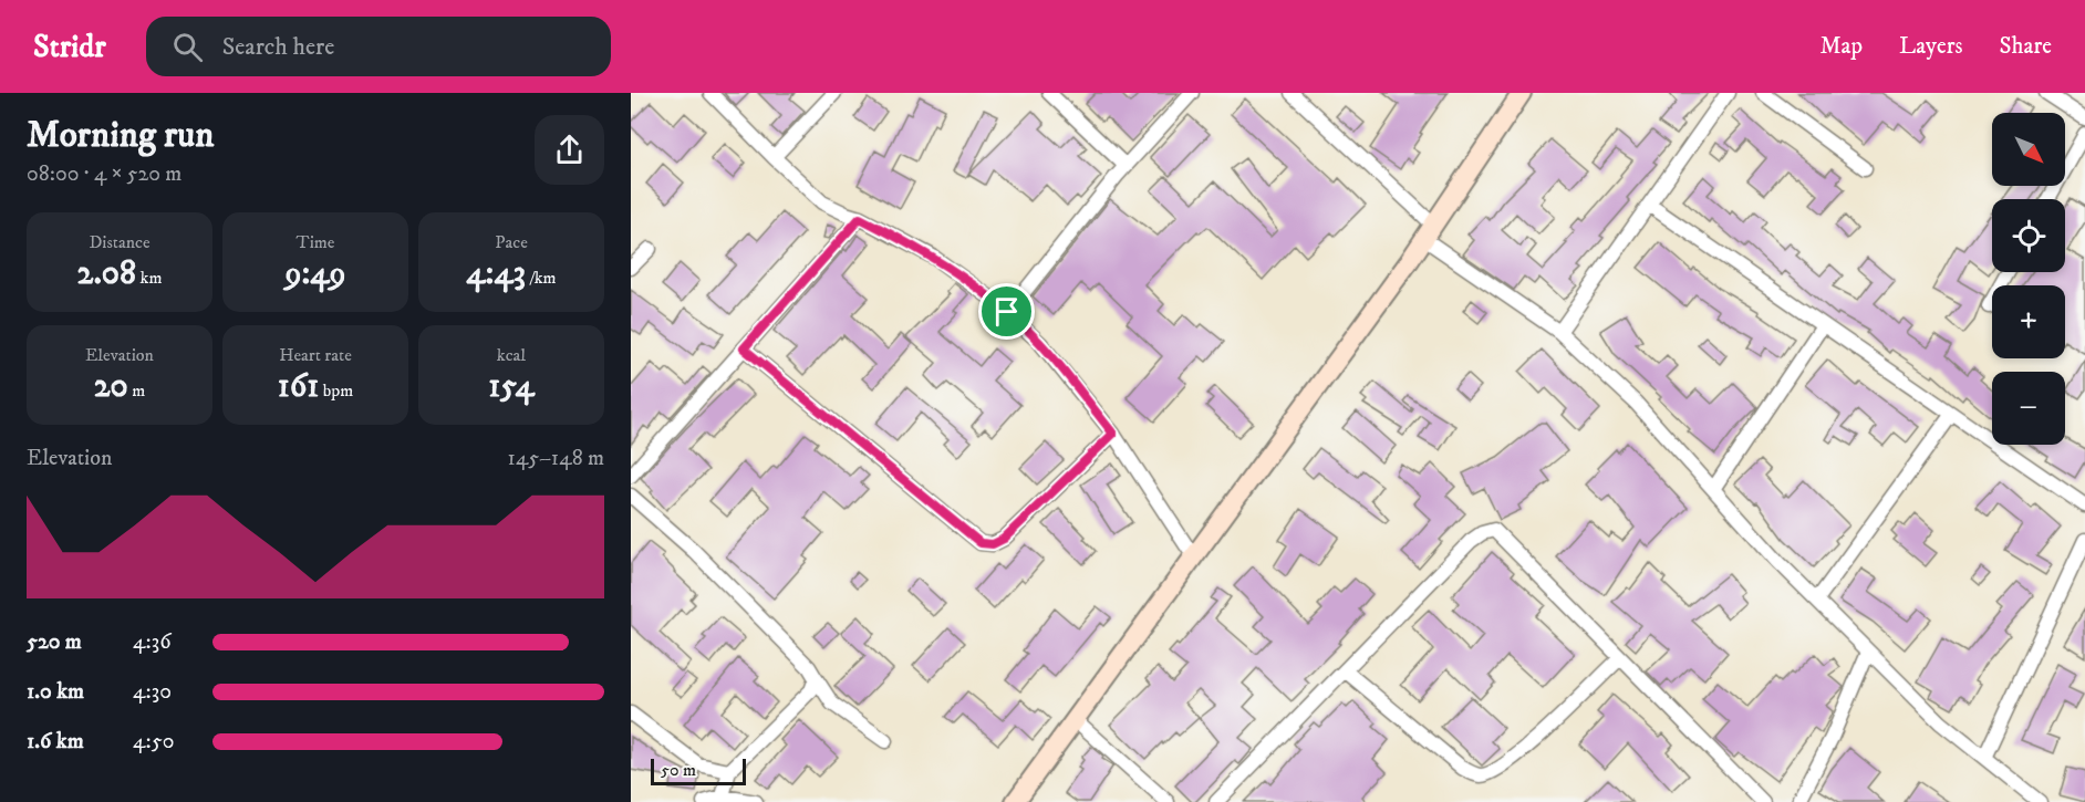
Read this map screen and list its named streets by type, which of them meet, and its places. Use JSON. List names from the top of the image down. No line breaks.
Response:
{"scale_bar":"50 m","north":"bottom right","page":{"header":"Stridr","search":"Search here","nav":["Map","Layers","Share"],"heading":["Morning run","08:00 · 4 × 520 m"],"map_buttons":["+","−"],"stats":[["Distance","2.08 km"],["Time","9:49"],["Pace","4:43 /km"],["Elevation","20 m"],["Heart rate","161 bpm"],["kcal","154"]],"chart":["Elevation","145–148 m"],"list":[{"name":"520 m","note":"4:36"},{"name":"1.0 km","note":"4:30"},{"name":"1.6 km","note":"4:50"}],"scale":"50 m"}}
